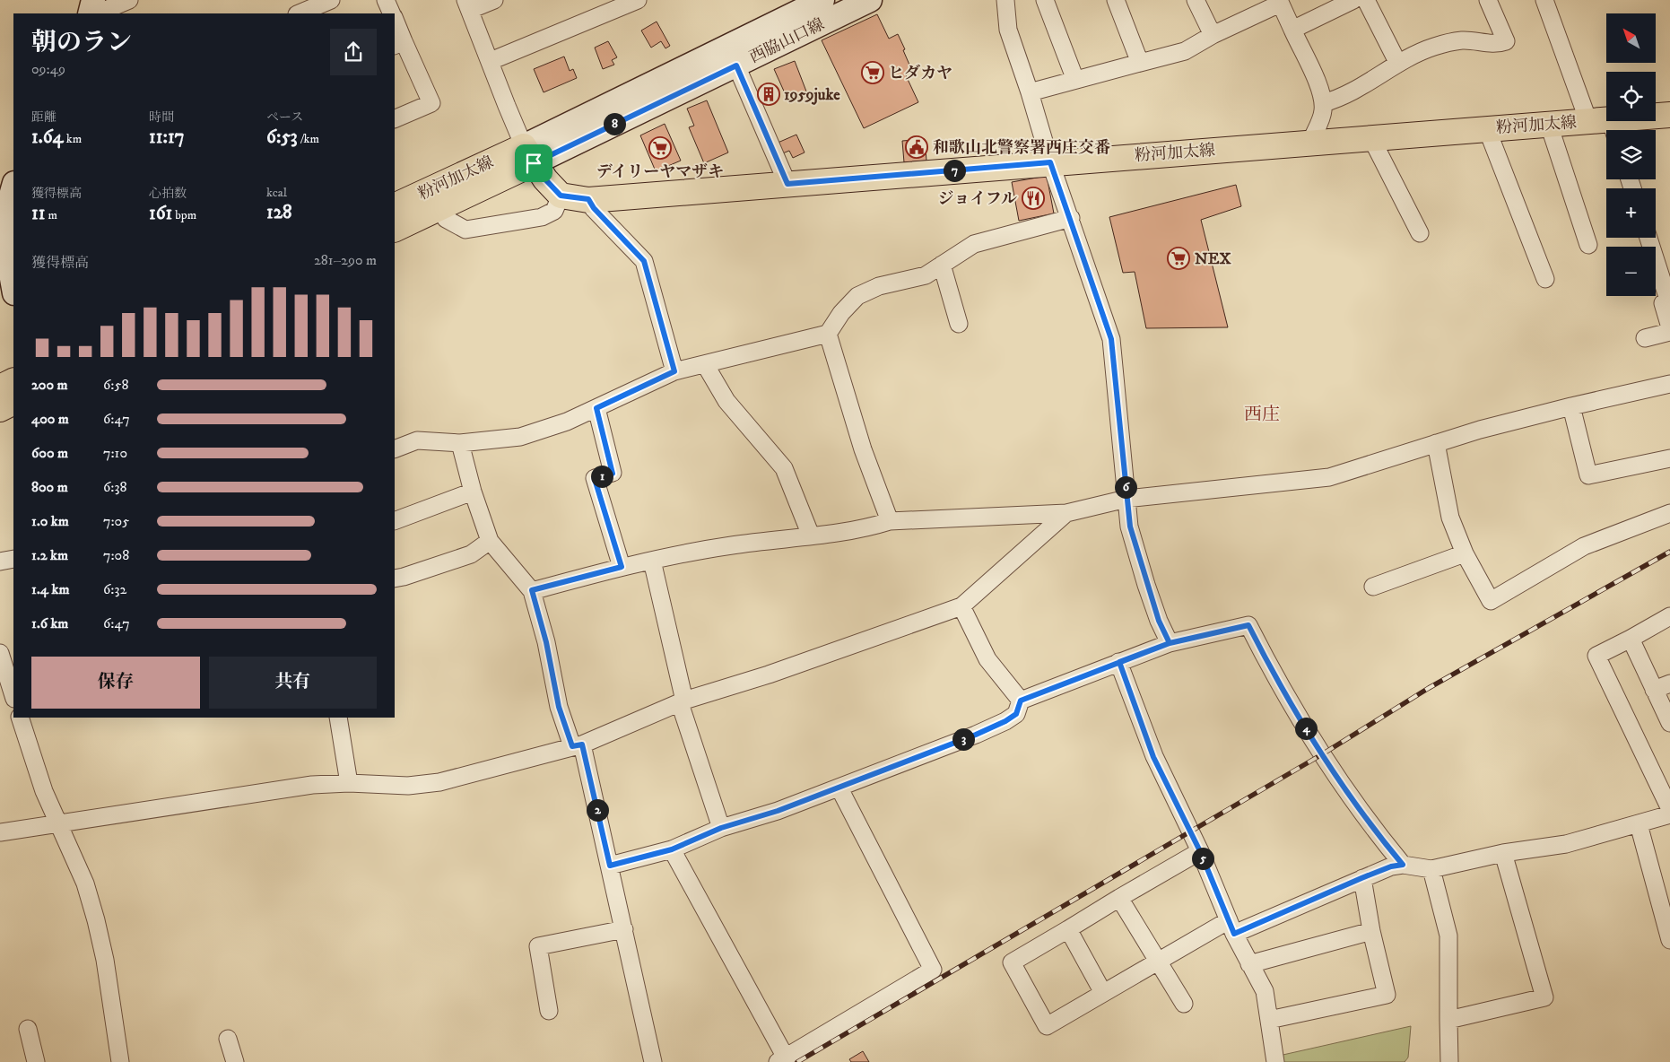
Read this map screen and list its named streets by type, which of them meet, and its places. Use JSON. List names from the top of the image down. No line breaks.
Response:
{"streets":{"main road":["粉河加太線"],"street":["西脇山口線"]},"crossings":[["西脇山口線","粉河加太線"]],"districts":["西庄"],"places":{"supermarket":["ヒダカヤ","デイリーヤマザキ","NEX"],"building":["1959juke"],"public building":["和歌山北警察署西庄交番"],"restaurant":["ジョイフル"]},"north":"top left","page":{"map_buttons":["+","−"],"heading":["朝のラン","09:49"],"stats":[["距離","1.64 km"],["時間","11:17"],["ペース","6:53 /km"],["獲得標高","11 m"],["心拍数","161 bpm"],["kcal","128"]],"pins":["8","7","1","6","4","3","2","5"],"chart":["獲得標高","281–290 m"],"list":[{"name":"200 m","note":"6:58"},{"name":"400 m","note":"6:47"},{"name":"600 m","note":"7:10"},{"name":"800 m","note":"6:38"},{"name":"1.0 km","note":"7:05"},{"name":"1.2 km","note":"7:08"},{"name":"1.4 km","note":"6:32"},{"name":"1.6 km","note":"6:47"}],"buttons":["保存","共有"]}}
